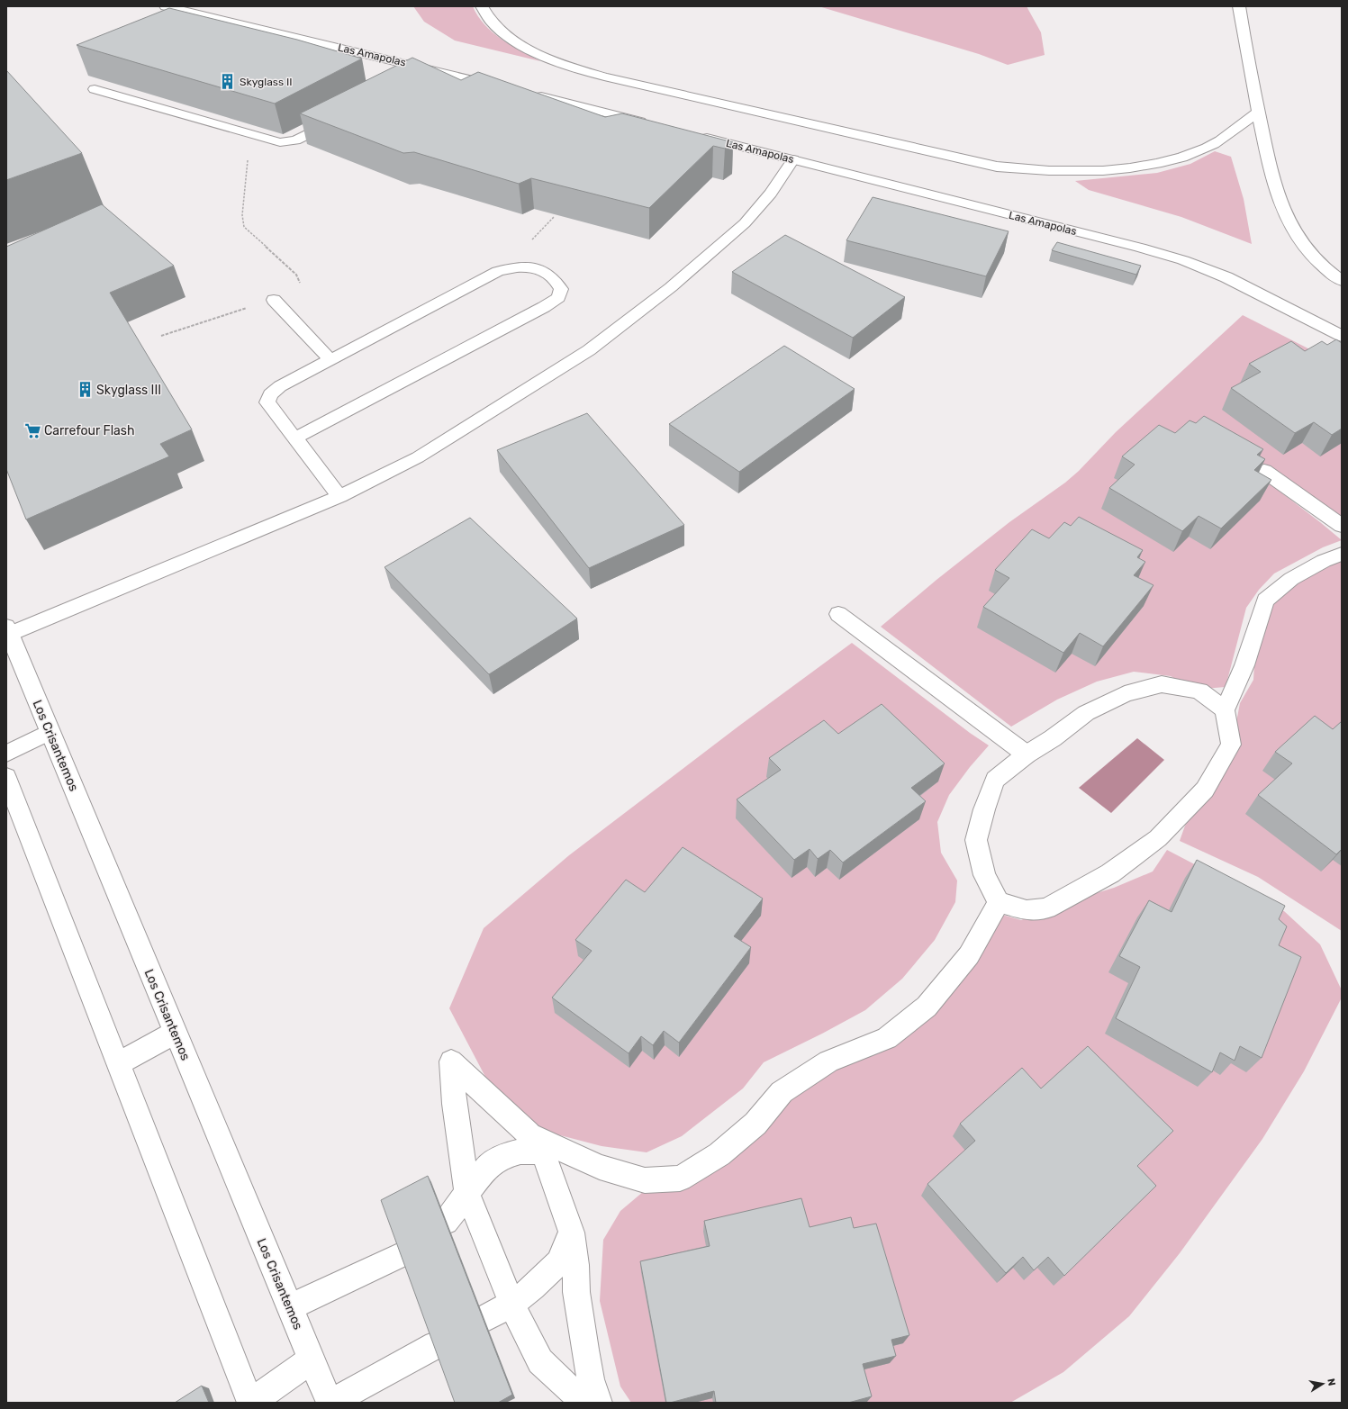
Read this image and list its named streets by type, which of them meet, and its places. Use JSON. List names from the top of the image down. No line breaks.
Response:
{"streets":{"street":["Las Amapolas","Los Crisantemos"]},"places":{"building":["Skyglass II","Skyglass III"],"supermarket":["Carrefour Flash"]},"north":"right"}
